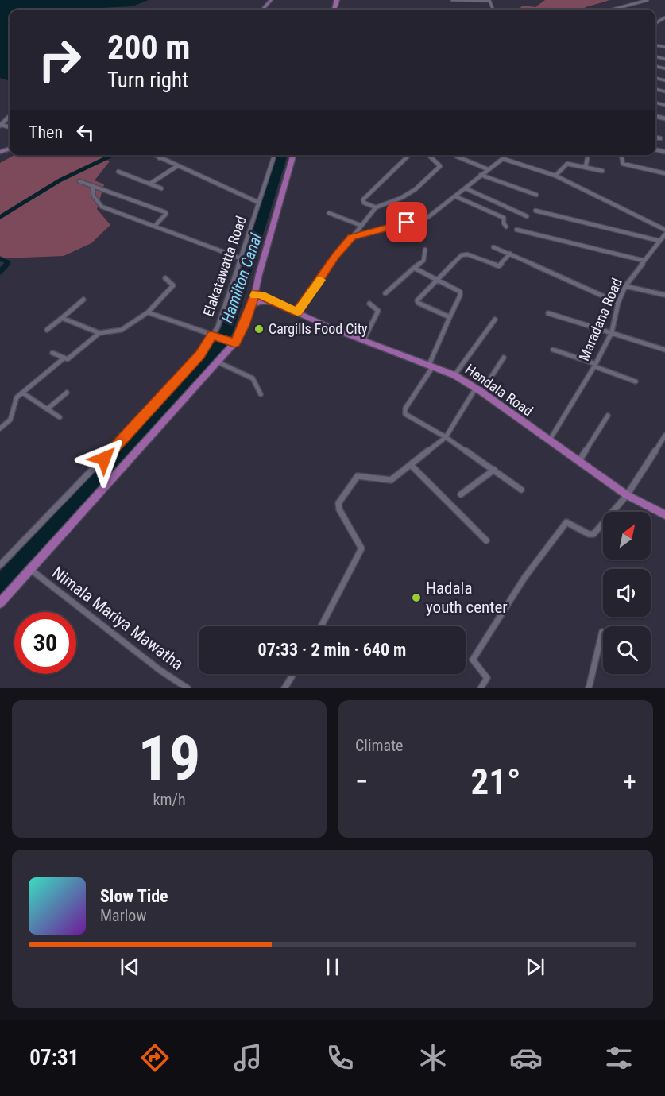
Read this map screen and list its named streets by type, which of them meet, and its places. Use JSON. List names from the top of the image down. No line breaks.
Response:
{"streets":{"main road":["Hendala Road"],"street":["Elakatawatta Road","Maradana Road","Nimala Mariya Mawatha"]},"crossings":[["Maradana Road","Hendala Road"]],"water":["Hamilton Canal"],"places":["Cargills Food City","Hadala youth center"],"north":"top right","page":{"turn":["200 m","Turn right"],"then":"Then","limit":"30","trip":"07:33 · 2 min · 640 m","tile":[["19","km/h"],"Climate"],"heat":["−","21°","+"],"song":["Slow Tide","Marlow"],"tabs":"07:31"}}
